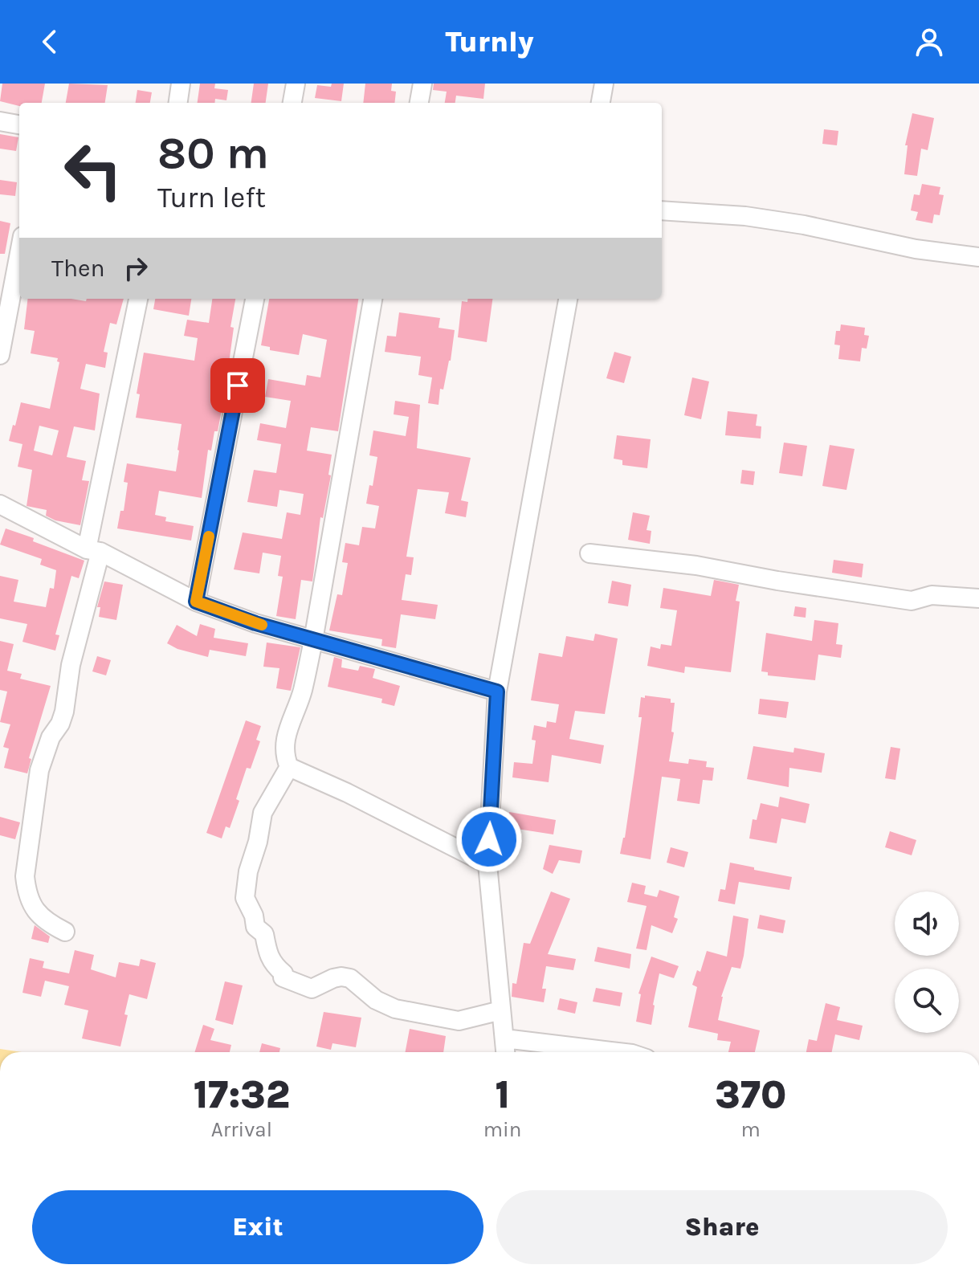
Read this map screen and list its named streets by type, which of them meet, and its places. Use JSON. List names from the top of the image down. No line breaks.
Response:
{"page":{"header":"Turnly","turn":["80 m","Turn left"],"then":"Then","eta":["17:32","Arrival","1","min","370","m"],"buttons":["Exit","Share"]}}
